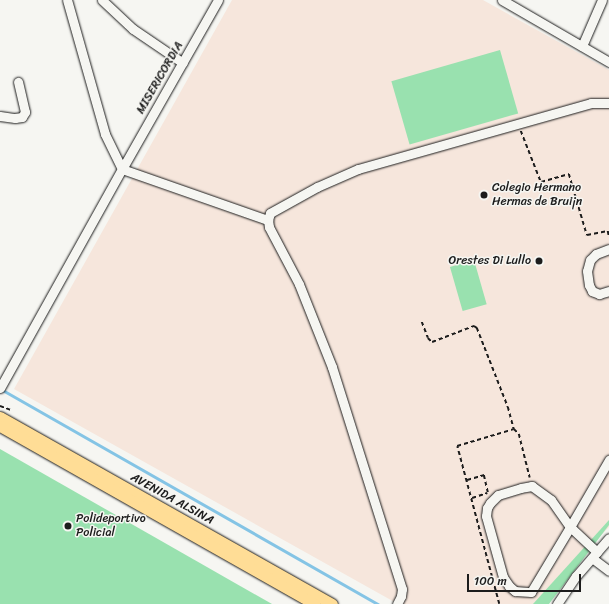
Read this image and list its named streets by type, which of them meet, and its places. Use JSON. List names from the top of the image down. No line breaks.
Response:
{"streets":{"main road":["AVENIDA ALSINA"],"street":["MISERICORDIA"]},"places":["Colegio Hermano Hermas de Bruijn","Orestes Di Lullo","Polideportivo Policial"],"scale_bar":"100 m"}
